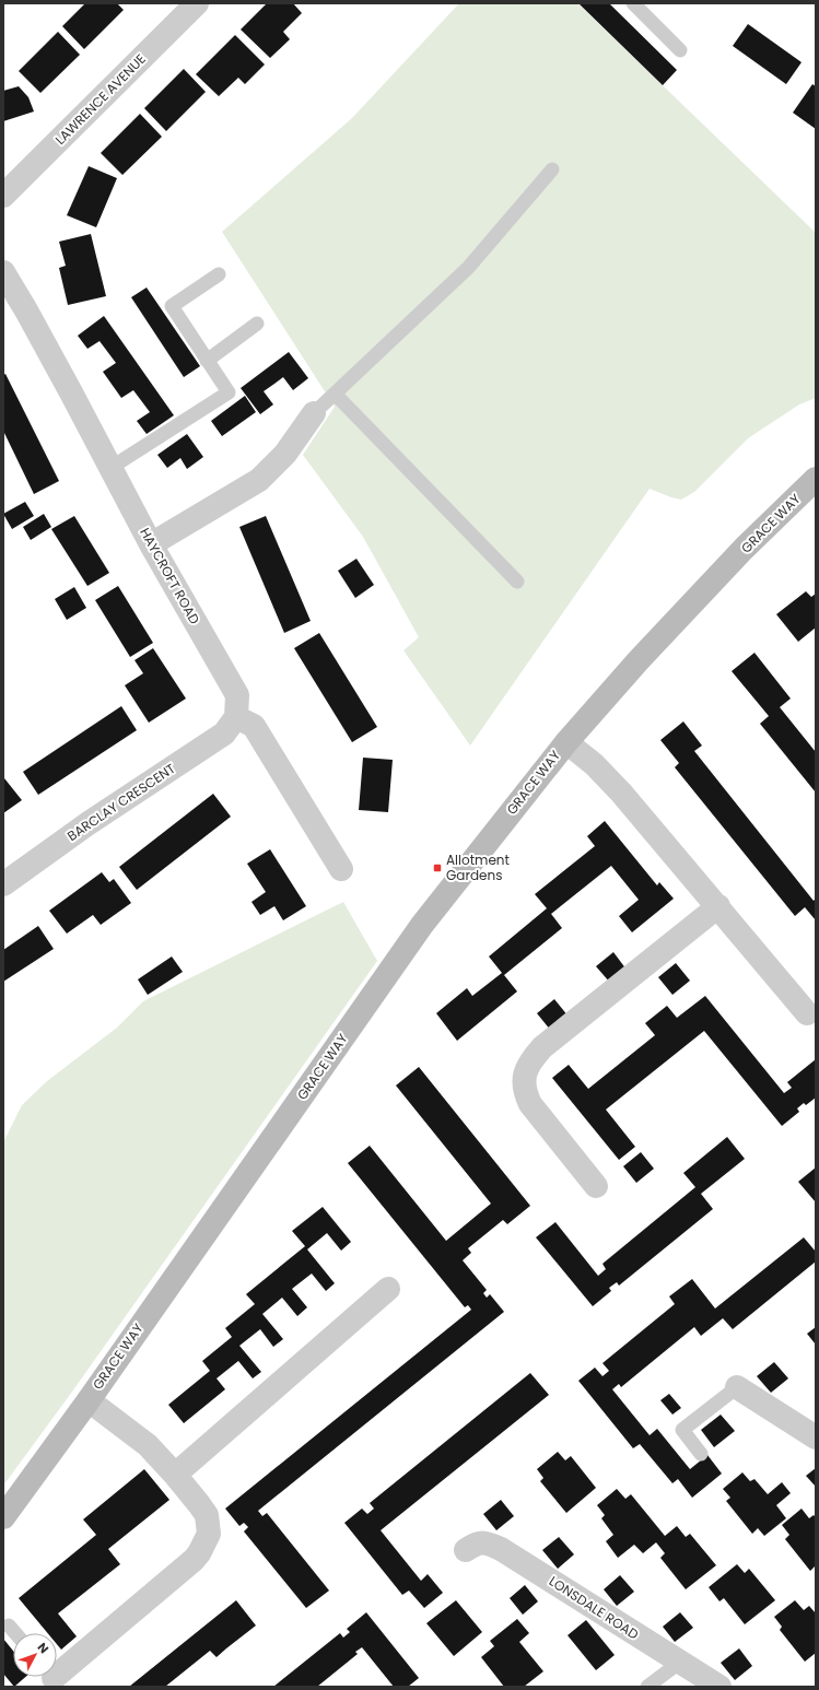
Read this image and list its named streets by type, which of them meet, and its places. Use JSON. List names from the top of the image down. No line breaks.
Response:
{"streets":{"street":["LAWRENCE AVENUE","GRACE WAY","HAYCROFT ROAD","BARCLAY CRESCENT","LONSDALE ROAD"]},"crossings":[["HAYCROFT ROAD","BARCLAY CRESCENT"]],"places":{"transit":["Allotment Gardens"]},"north":"top right"}
